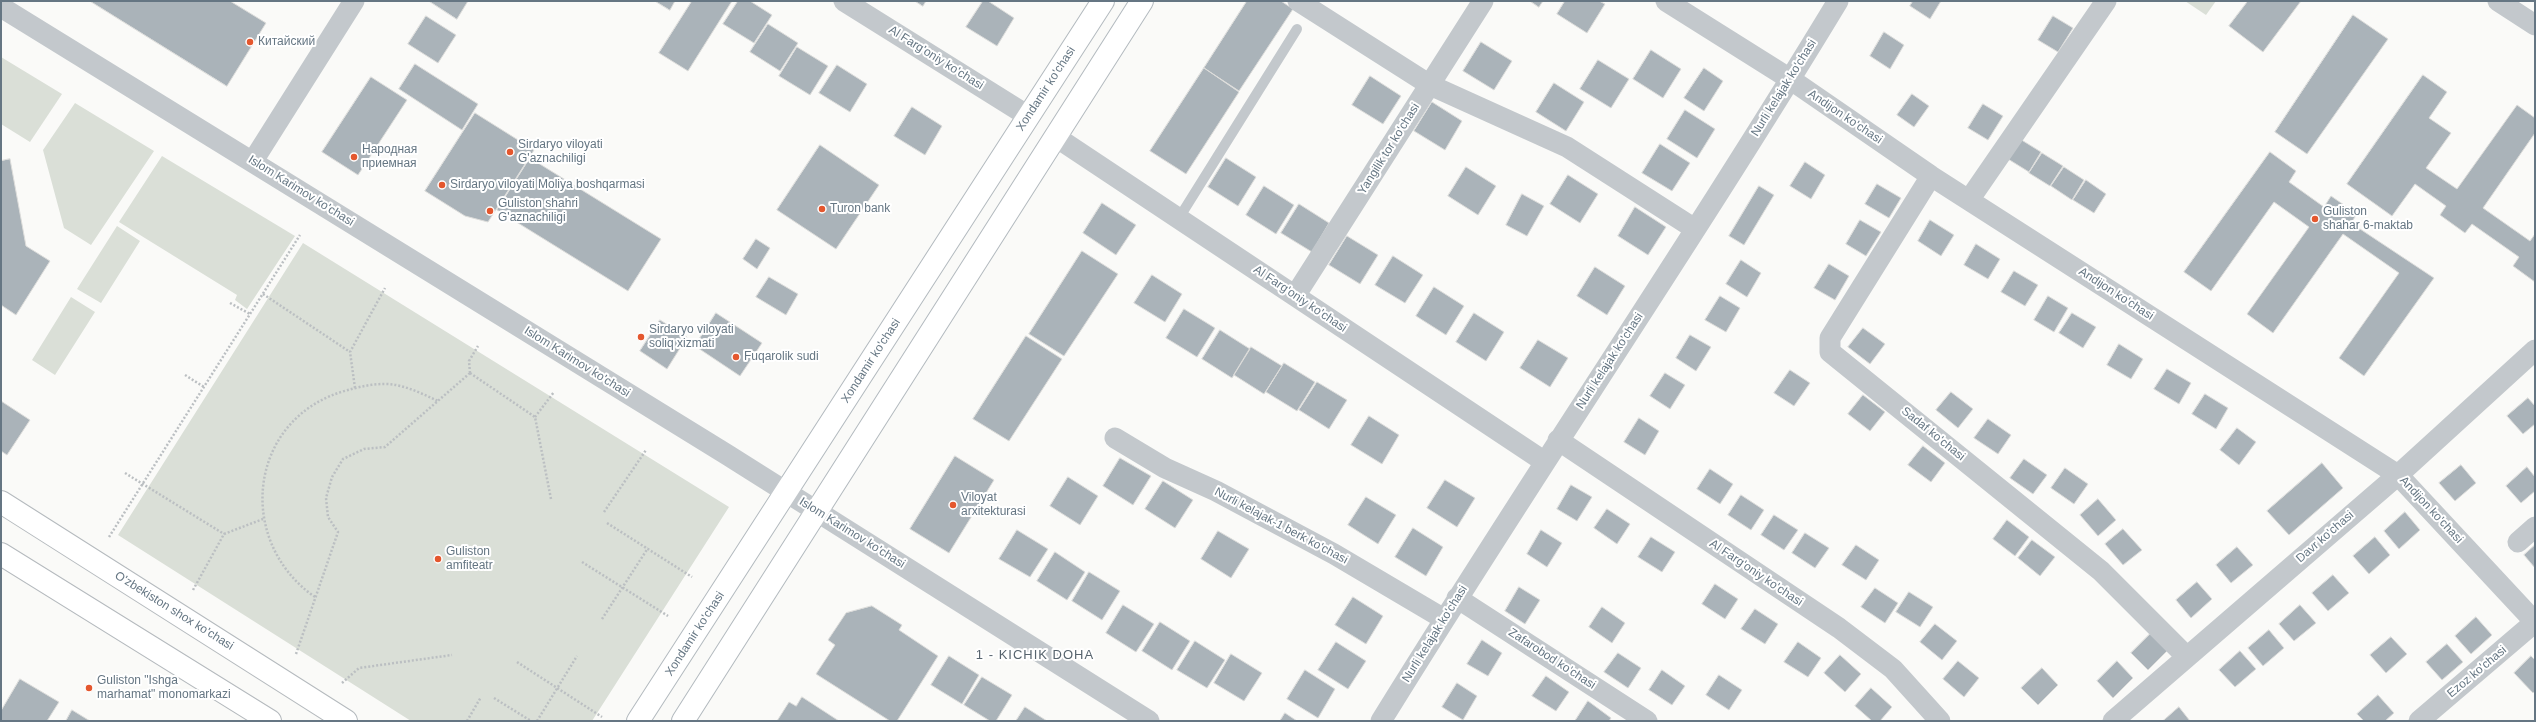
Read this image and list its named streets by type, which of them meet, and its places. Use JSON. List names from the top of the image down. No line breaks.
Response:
{"streets":{"main road":["Xondamir ko'chasi","O'zbekiston shox ko'chasi"],"street":["Al Farg'oniy ko'chasi","Nurli kelajak ko'chasi","Andijon ko'chasi","Yangilik tor ko'chasi","Islom Karimov ko'chasi","Sadaf ko'chasi","Nurli kelajak-1 berk ko'chasi","Davr ko'chasi","Zafarobod ko'chasi","Ezoz ko'chasi"]},"crossings":[["Al Farg'oniy ko'chasi","Nurli kelajak ko'chasi"],["Al Farg'oniy ko'chasi","Xondamir ko'chasi"],["Al Farg'oniy ko'chasi","Yangilik tor ko'chasi"],["Nurli kelajak ko'chasi","Andijon ko'chasi"],["Nurli kelajak ko'chasi","Nurli kelajak-1 berk ko'chasi"],["Nurli kelajak ko'chasi","Zafarobod ko'chasi"],["Xondamir ko'chasi","Islom Karimov ko'chasi"],["Andijon ko'chasi","Sadaf ko'chasi"],["Andijon ko'chasi","Davr ko'chasi"],["Andijon ko'chasi","Ezoz ko'chasi"],["Sadaf ko'chasi","Davr ko'chasi"]],"districts":["1 - KICHIK DOHA"],"places":["Китайский","Sirdaryo viloyati G'aznachiligi","Народная приемная","Sirdaryo viloyati Moliya boshqarmasi","Turon bank","Guliston shahri G'aznachiligi","Guliston shahar 6-maktab","Sirdaryo viloyati soliq xizmati","Fuqarolik sudi","Viloyat arxitekturasi","Guliston amfiteatr","Guliston \"Ishga marhamat\" monomarkazi"]}
